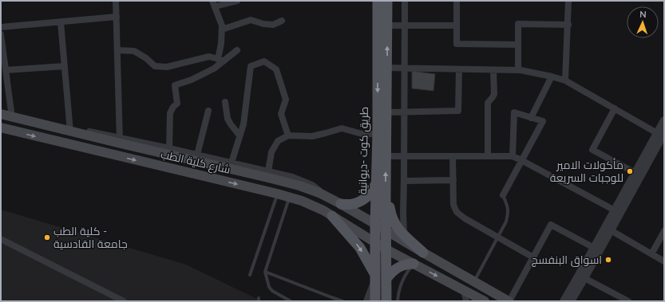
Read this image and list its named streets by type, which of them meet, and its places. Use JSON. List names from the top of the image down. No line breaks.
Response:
{"streets":{"main road":["طريق كوت -ديوانية","شارع كلية الطب"]},"crossings":[["طريق كوت -ديوانية","شارع كلية الطب"]],"places":["مأكولات الامير للوجبات السريعة","كلية الطب - جامعة القادسية","اسواق البنفسج"],"north":"top"}
